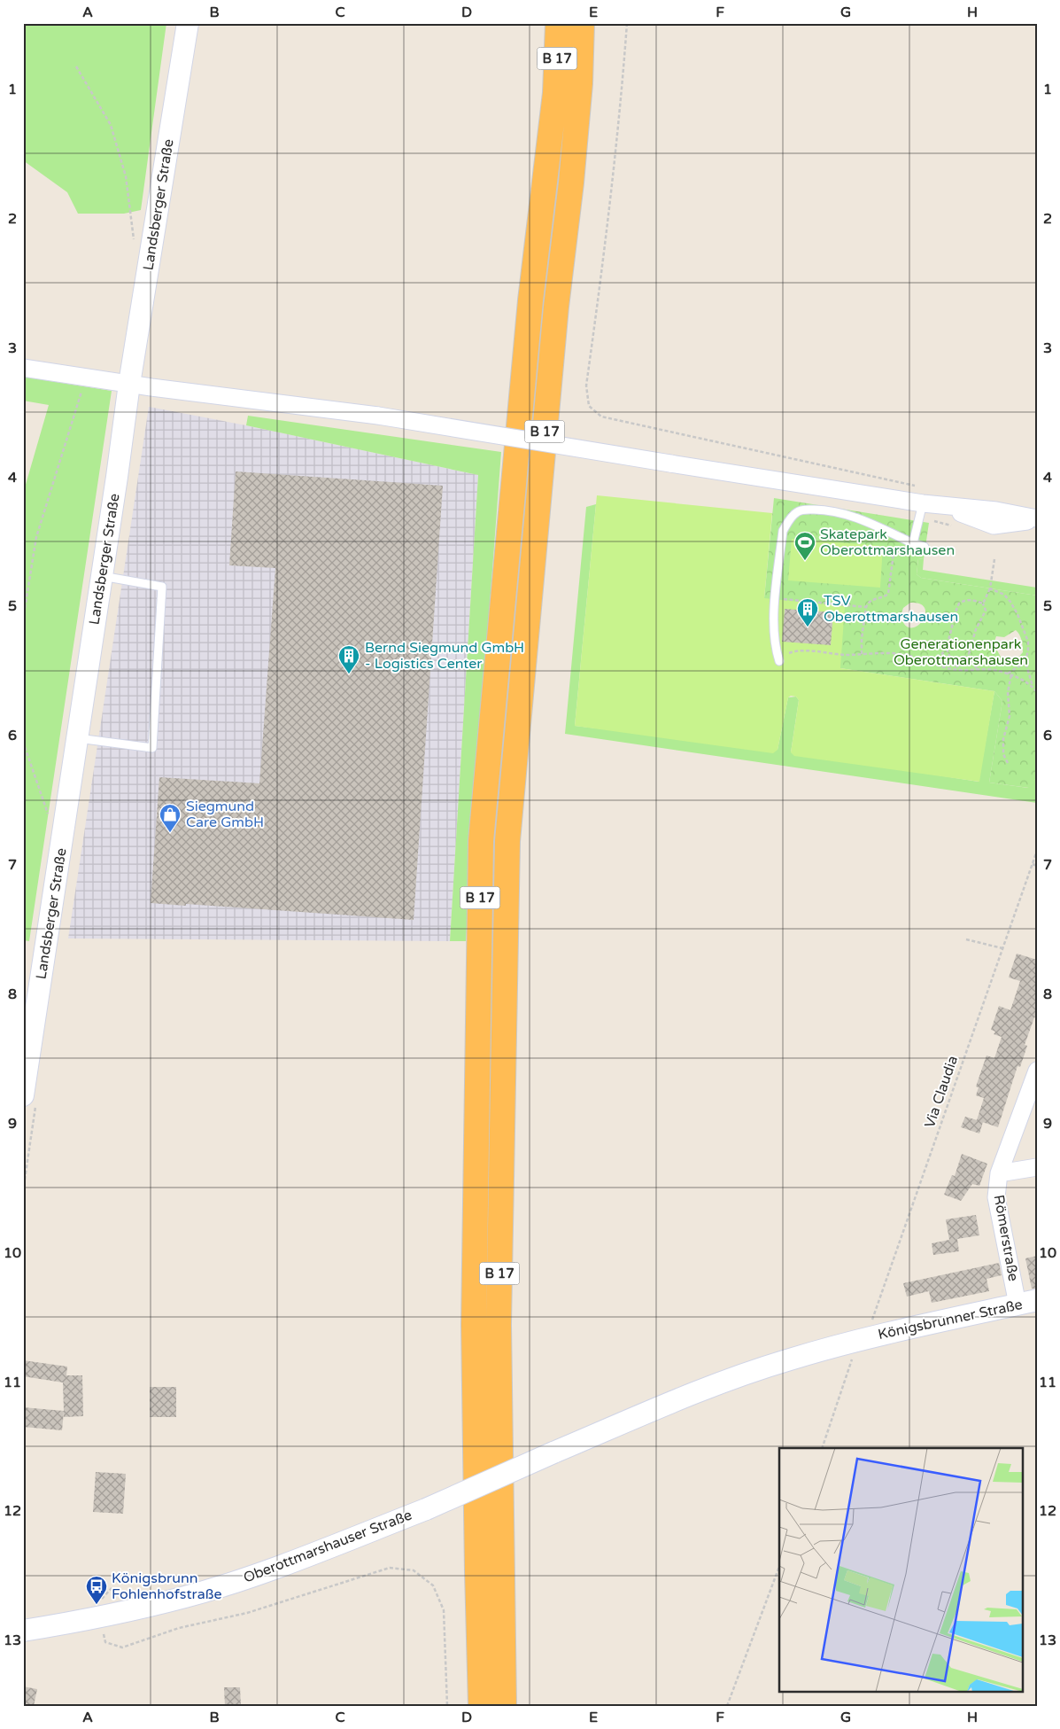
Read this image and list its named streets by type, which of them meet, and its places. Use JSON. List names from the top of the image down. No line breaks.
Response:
{"streets":{"highway":["B 17"],"street":["Landsberger Straße","Römerstraße","Königsbrunner Straße","Oberottmarshauser Straße"],"path":["Via Claudia"]},"crossings":[["Via Claudia","Königsbrunner Straße"],["Römerstraße","Königsbrunner Straße"],["Königsbrunner Straße","Oberottmarshauser Straße"]],"parks":["Generationenpark Oberottmarshausen"],"places":{"sports":["Skatepark Oberottmarshausen"],"building":["TSV Oberottmarshausen","Bernd Siegmund GmbH - Logistics Center"],"shop":["Siegmund Care GmbH"],"bus stop":["Königsbrunn Fohlenhofstraße"]},"grid":{"columns":["A","B","C","D","E","F","G","H"],"rows":["1","2","3","4","5","6","7","8","9","10","11","12","13"]}}
